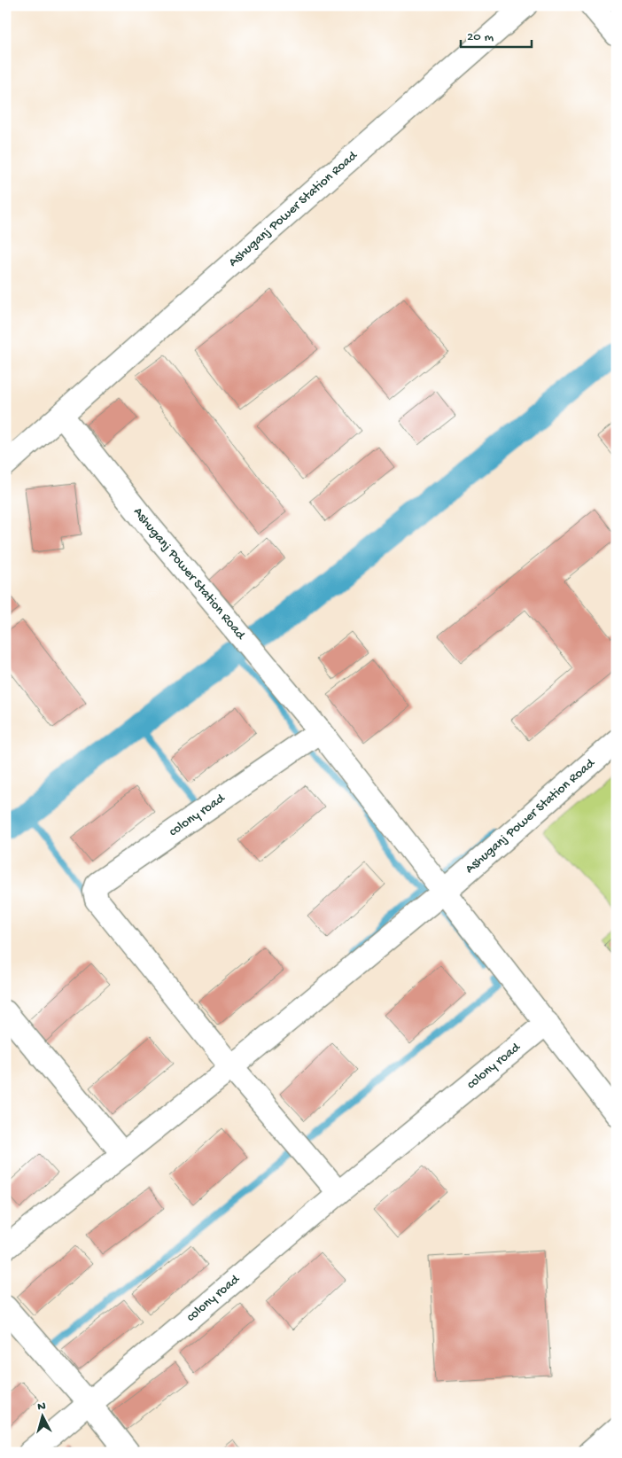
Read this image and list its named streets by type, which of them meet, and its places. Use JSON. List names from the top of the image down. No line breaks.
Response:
{"streets":{"street":["Ashuganj Power Station Road","colony road"]},"crossings":[["Ashuganj Power Station Road","colony road"]],"scale_bar":"20 m","north":"top"}
